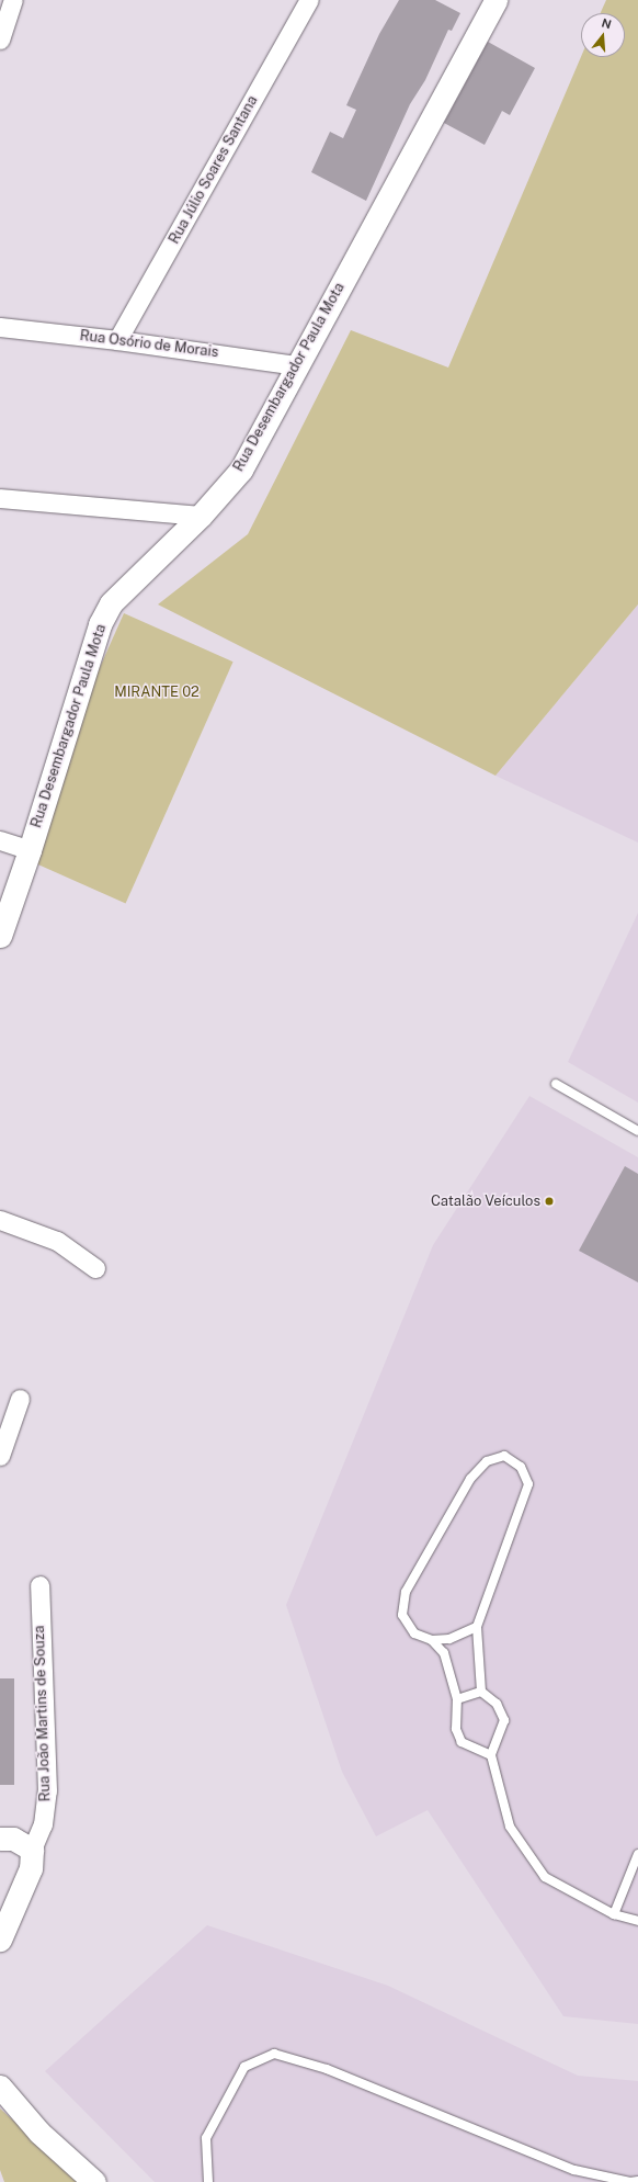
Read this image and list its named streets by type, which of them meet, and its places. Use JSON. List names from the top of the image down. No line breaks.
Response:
{"streets":{"street":["Rua Júlio Soares Santana","Rua Osório de Morais","Rua Desembargador Paula Mota","Rua João Martins de Souza"]},"crossings":[["Rua Júlio Soares Santana","Rua Osório de Morais"],["Rua Osório de Morais","Rua Desembargador Paula Mota"]],"parks":["MIRANTE 02"],"places":["Catalão Veículos"],"north":"top"}
